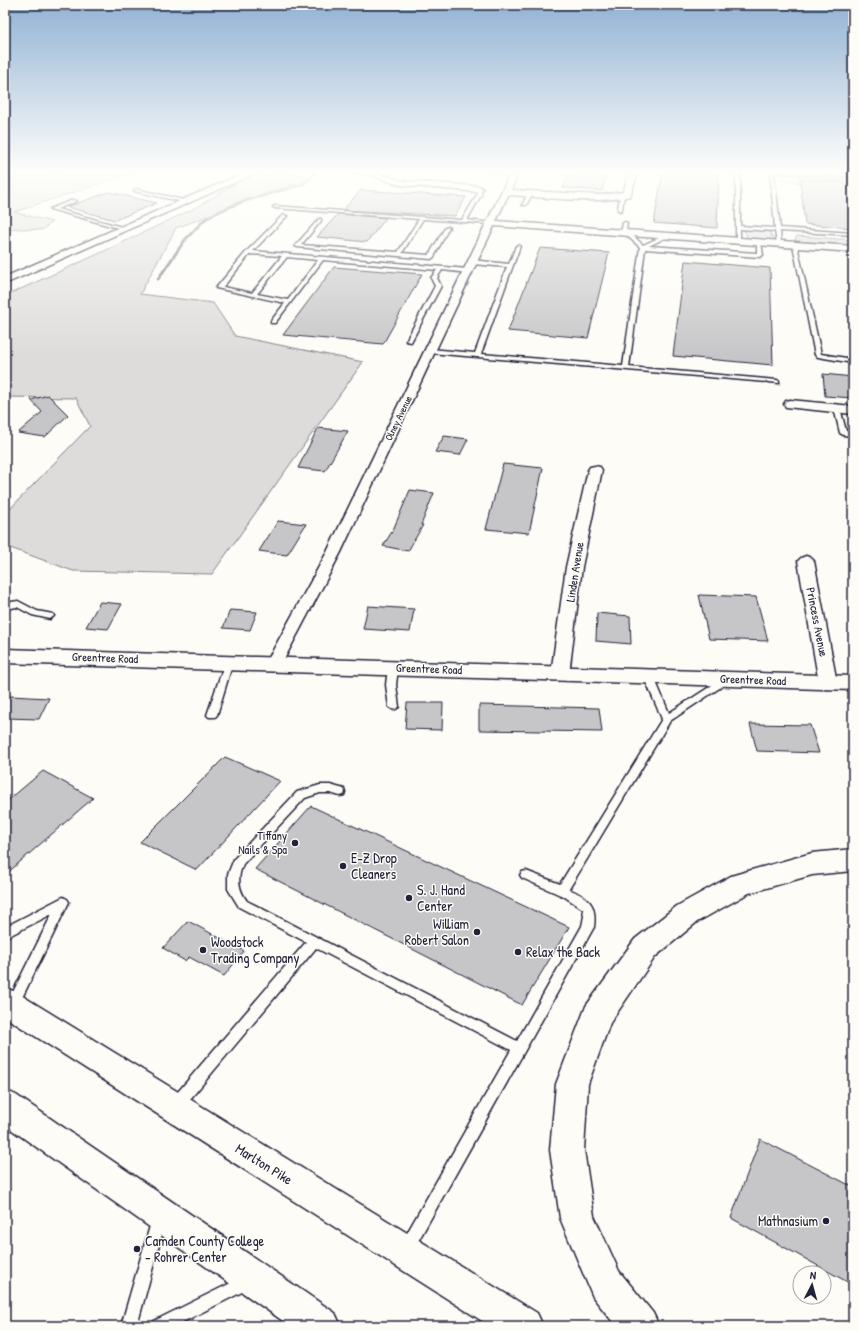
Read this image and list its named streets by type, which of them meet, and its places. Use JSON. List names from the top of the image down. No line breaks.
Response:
{"streets":{"main road":["Greentree Road","Marlton Pike"],"street":["Olney Avenue","Linden Avenue","Princess Avenue"]},"crossings":[["Olney Avenue","Greentree Road"],["Linden Avenue","Greentree Road"],["Princess Avenue","Greentree Road"]],"places":["Tiffany Nails & Spa","E-Z Drop Cleaners","S. J. Hand Center","William Robert Salon","Woodstock Trading Company","Relax the Back","Mathnasium","Camden County College - Rohrer Center"],"north":"top"}
